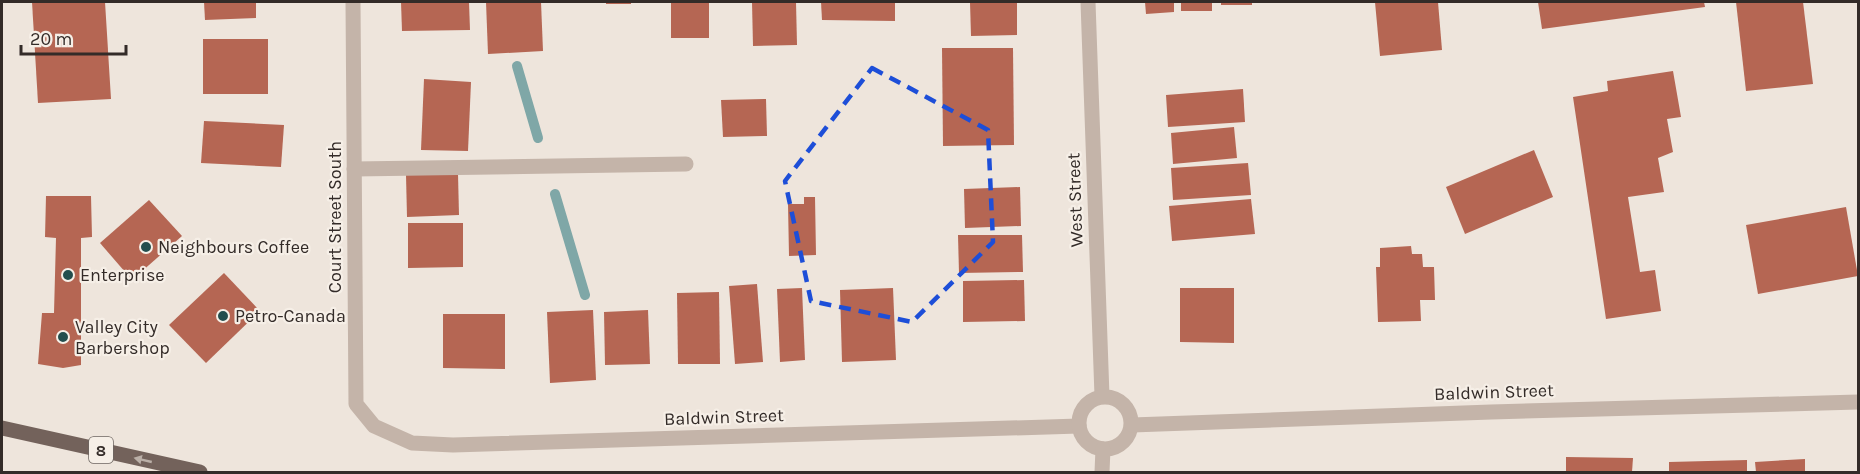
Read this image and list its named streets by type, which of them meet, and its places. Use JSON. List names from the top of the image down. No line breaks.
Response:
{"streets":{"main road":["8"],"street":["West Street","Court Street South","Baldwin Street"]},"crossings":[["West Street","Baldwin Street"],["Court Street South","Baldwin Street"]],"places":["Neighbours Coffee","Enterprise","Petro-Canada","Valley City Barbershop"],"scale_bar":"20 m"}
